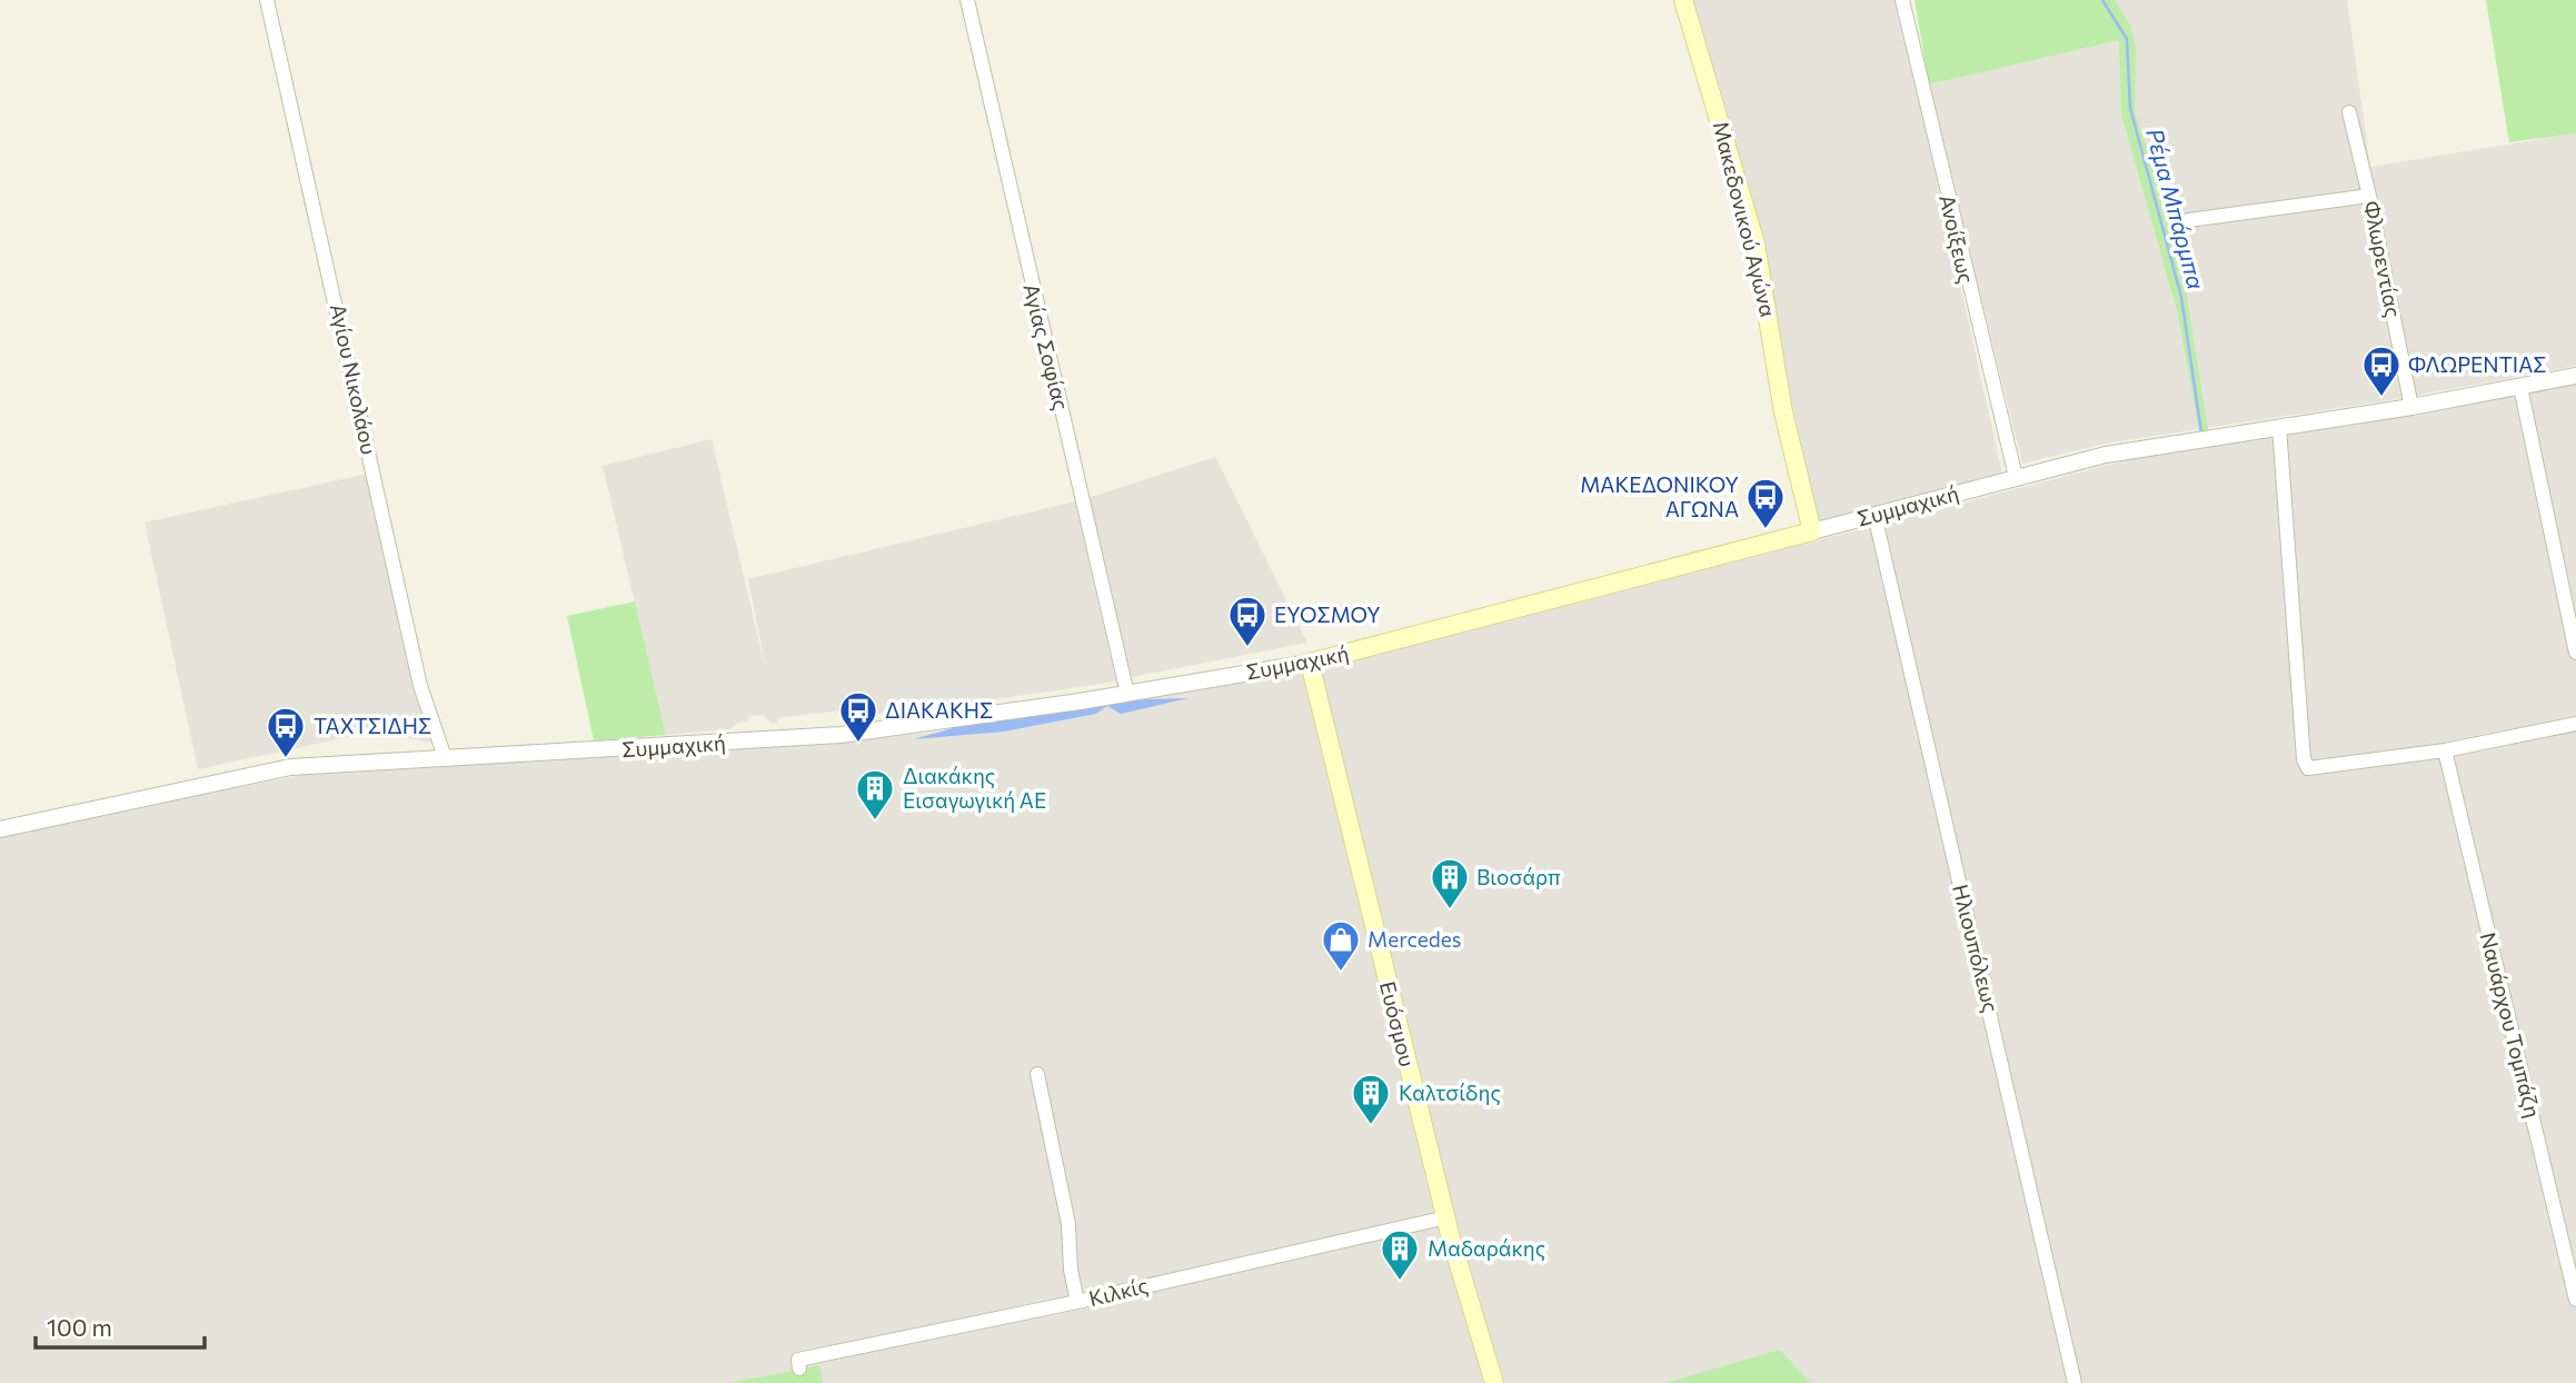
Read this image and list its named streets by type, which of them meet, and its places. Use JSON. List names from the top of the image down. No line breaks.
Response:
{"streets":{"main road":["Μακεδονικού Αγώνα","Συμμαχική","Ευόσμου"],"street":["Ανοίξεως","Φλωρεντίας","Αγίας Σοφίας","Αγίου Νικολάου","Ηλιουπόλεως","Ναυάρχου Τομπάζη","Κιλκίς"]},"crossings":[["Μακεδονικού Αγώνα","Συμμαχική"],["Ανοίξεως","Συμμαχική"],["Φλωρεντίας","Συμμαχική"],["Αγίας Σοφίας","Συμμαχική"],["Αγίου Νικολάου","Συμμαχική"],["Συμμαχική","Ηλιουπόλεως"],["Συμμαχική","Ευόσμου"],["Ευόσμου","Κιλκίς"]],"water":["Ρέμα Μπάρμπα"],"places":{"bus stop":["ΦΛΩΡΕΝΤΙΑΣ","ΜΑΚΕΔΟΝΙΚΟΥ ΑΓΩΝΑ","ΕΥΟΣΜΟΥ","ΔΙΑΚΑΚΗΣ","ΤΑΧΤΣΙΔΗΣ"],"building":["Διακάκης Εισαγωγική ΑΕ","Βιοσάρπ","Καλτσίδης","Μαδαράκης"],"shop":["Mercedes"]},"scale_bar":"100 m"}
